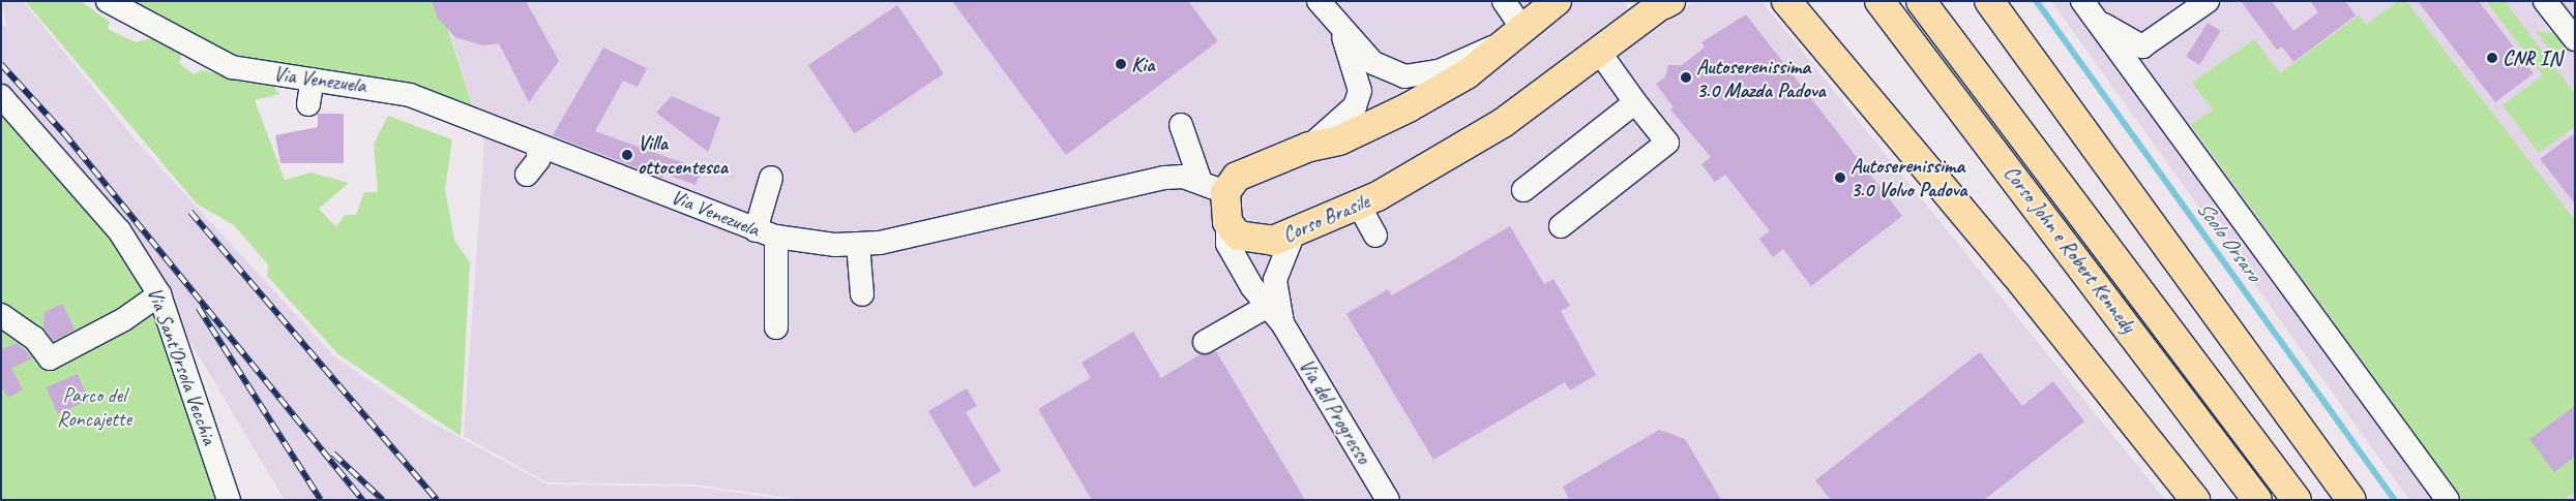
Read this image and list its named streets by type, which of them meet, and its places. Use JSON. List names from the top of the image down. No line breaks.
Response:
{"streets":{"main road":["Corso Brasile","Corso John e Robert Kennedy"],"street":["Via Venezuela","Via Sant'Orsola Vecchia","Via del Progresso"]},"crossings":[["Corso Brasile","Via del Progresso"]],"water":["Scolo Orsaro"],"parks":["Parco del Roncajette"],"places":["CNR IN","Kia","Autoserenissima 3.0 Mazda Padova","Villa ottocentesca","Autoserenissima 3.0 Volvo Padova"]}
